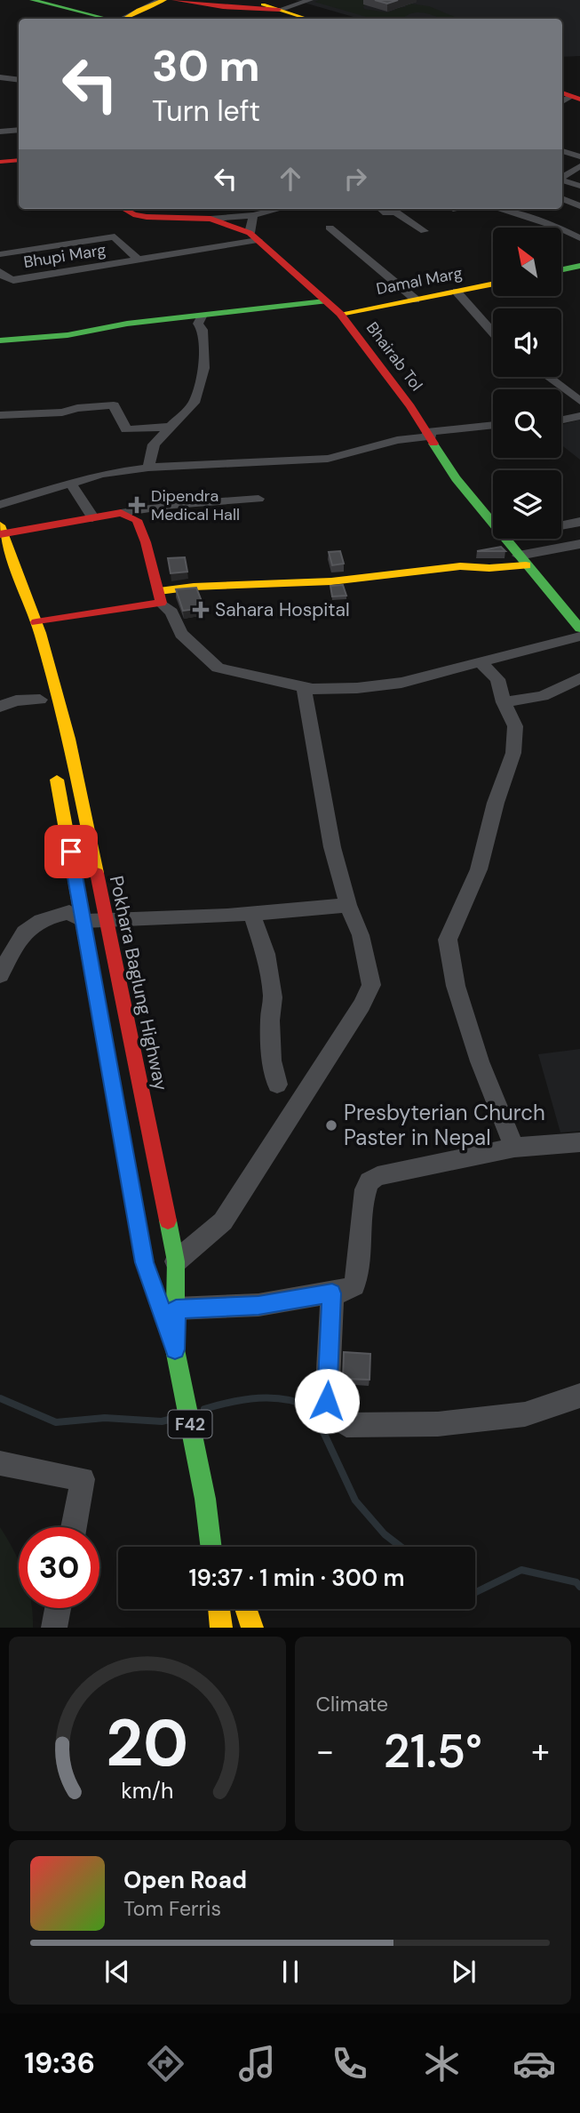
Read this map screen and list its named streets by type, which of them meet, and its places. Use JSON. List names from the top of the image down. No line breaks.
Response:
{"streets":{"main road":["Damal Marg","Bhairab Tol","Pokhara Baglung Highway","F42"],"street":["Bhupi Marg"]},"crossings":[["Bhupi Marg","Bhairab Tol"],["Damal Marg","Bhairab Tol"],["Pokhara Baglung Highway","F42"]],"places":{"health":["Dipendra Medical Hall","Sahara Hospital"],"other":["Presbyterian Church Paster in Nepal"]},"north":"top left","page":{"turn":["30 m","Turn left"],"limit":"30","trip":"19:37 · 1 min · 300 m","tile":"Climate","heat":["−","21.5°","+"],"song":["Open Road","Tom Ferris"],"tabs":"19:36","gauge":["20","km/h"]}}
